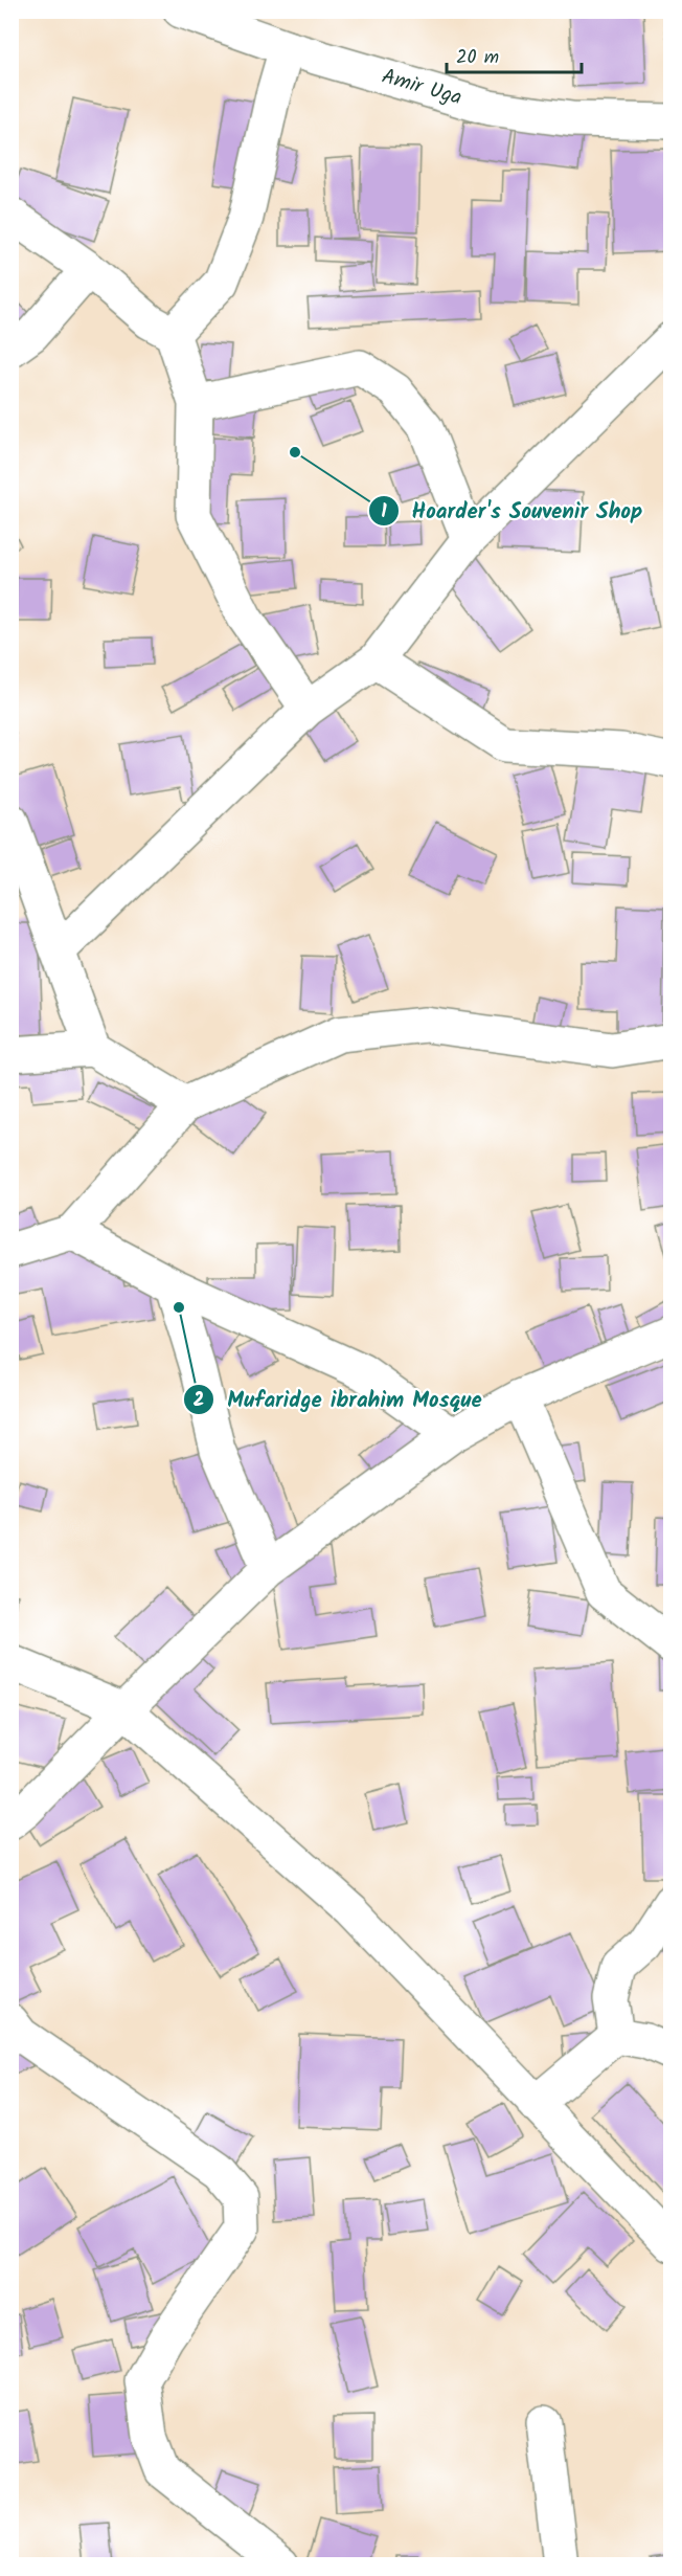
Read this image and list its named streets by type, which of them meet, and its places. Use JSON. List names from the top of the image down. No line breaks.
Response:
{"streets":{"street":["Amir Uga"]},"places":["Hoarder's Souvenir Shop","Mufaridge ibrahim Mosque"],"scale_bar":"20 m"}
